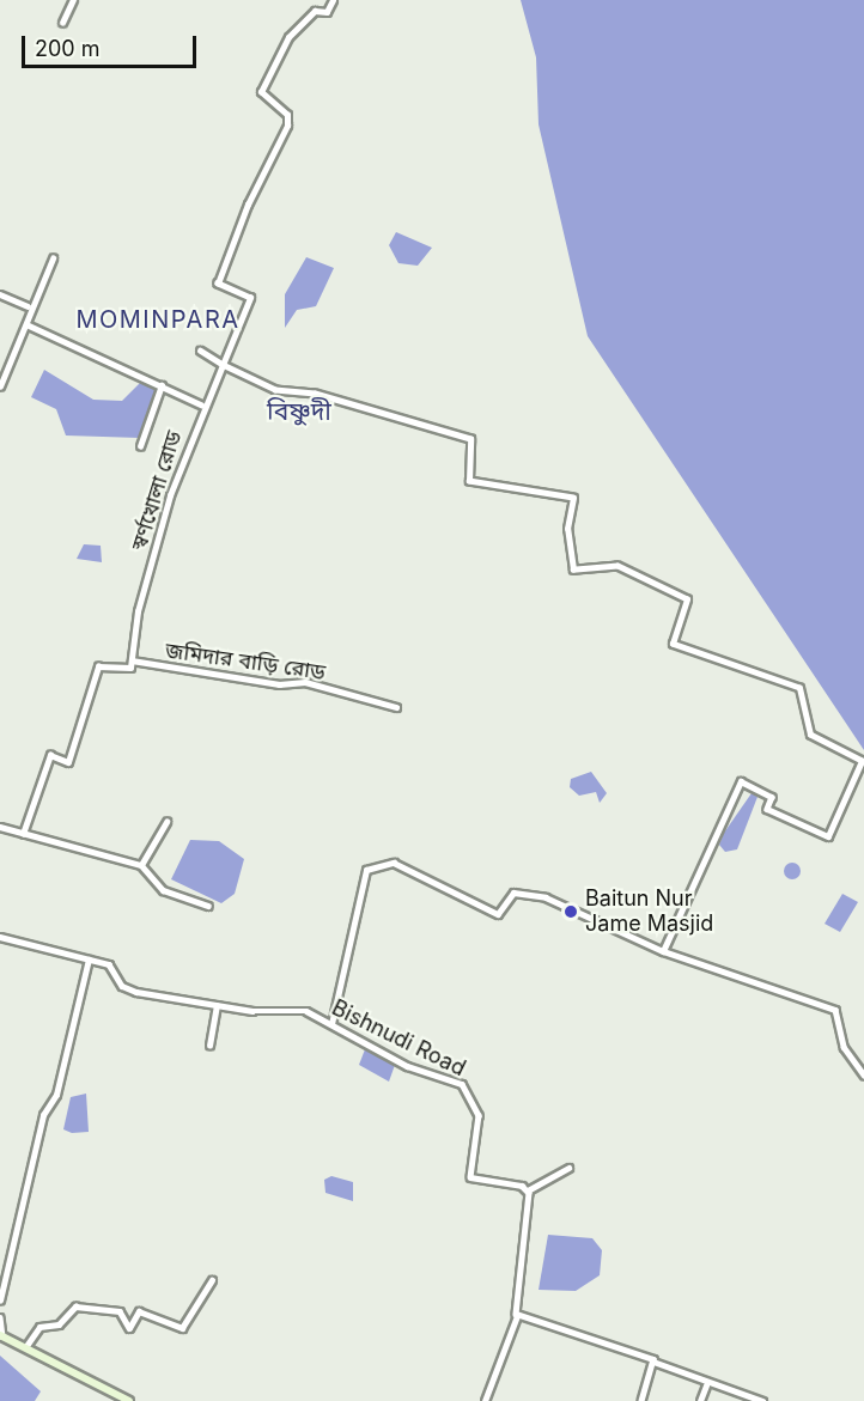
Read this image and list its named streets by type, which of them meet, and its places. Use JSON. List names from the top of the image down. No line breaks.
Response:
{"streets":{"street":["স্বর্ণখোলা রোড","জমিদার বাড়ি রোড","Bishnudi Road"]},"crossings":[["স্বর্ণখোলা রোড","জমিদার বাড়ি রোড"]],"districts":["MOMINPARA","বিষ্ণুদী"],"places":["Baitun Nur Jame Masjid"],"scale_bar":"200 m"}
